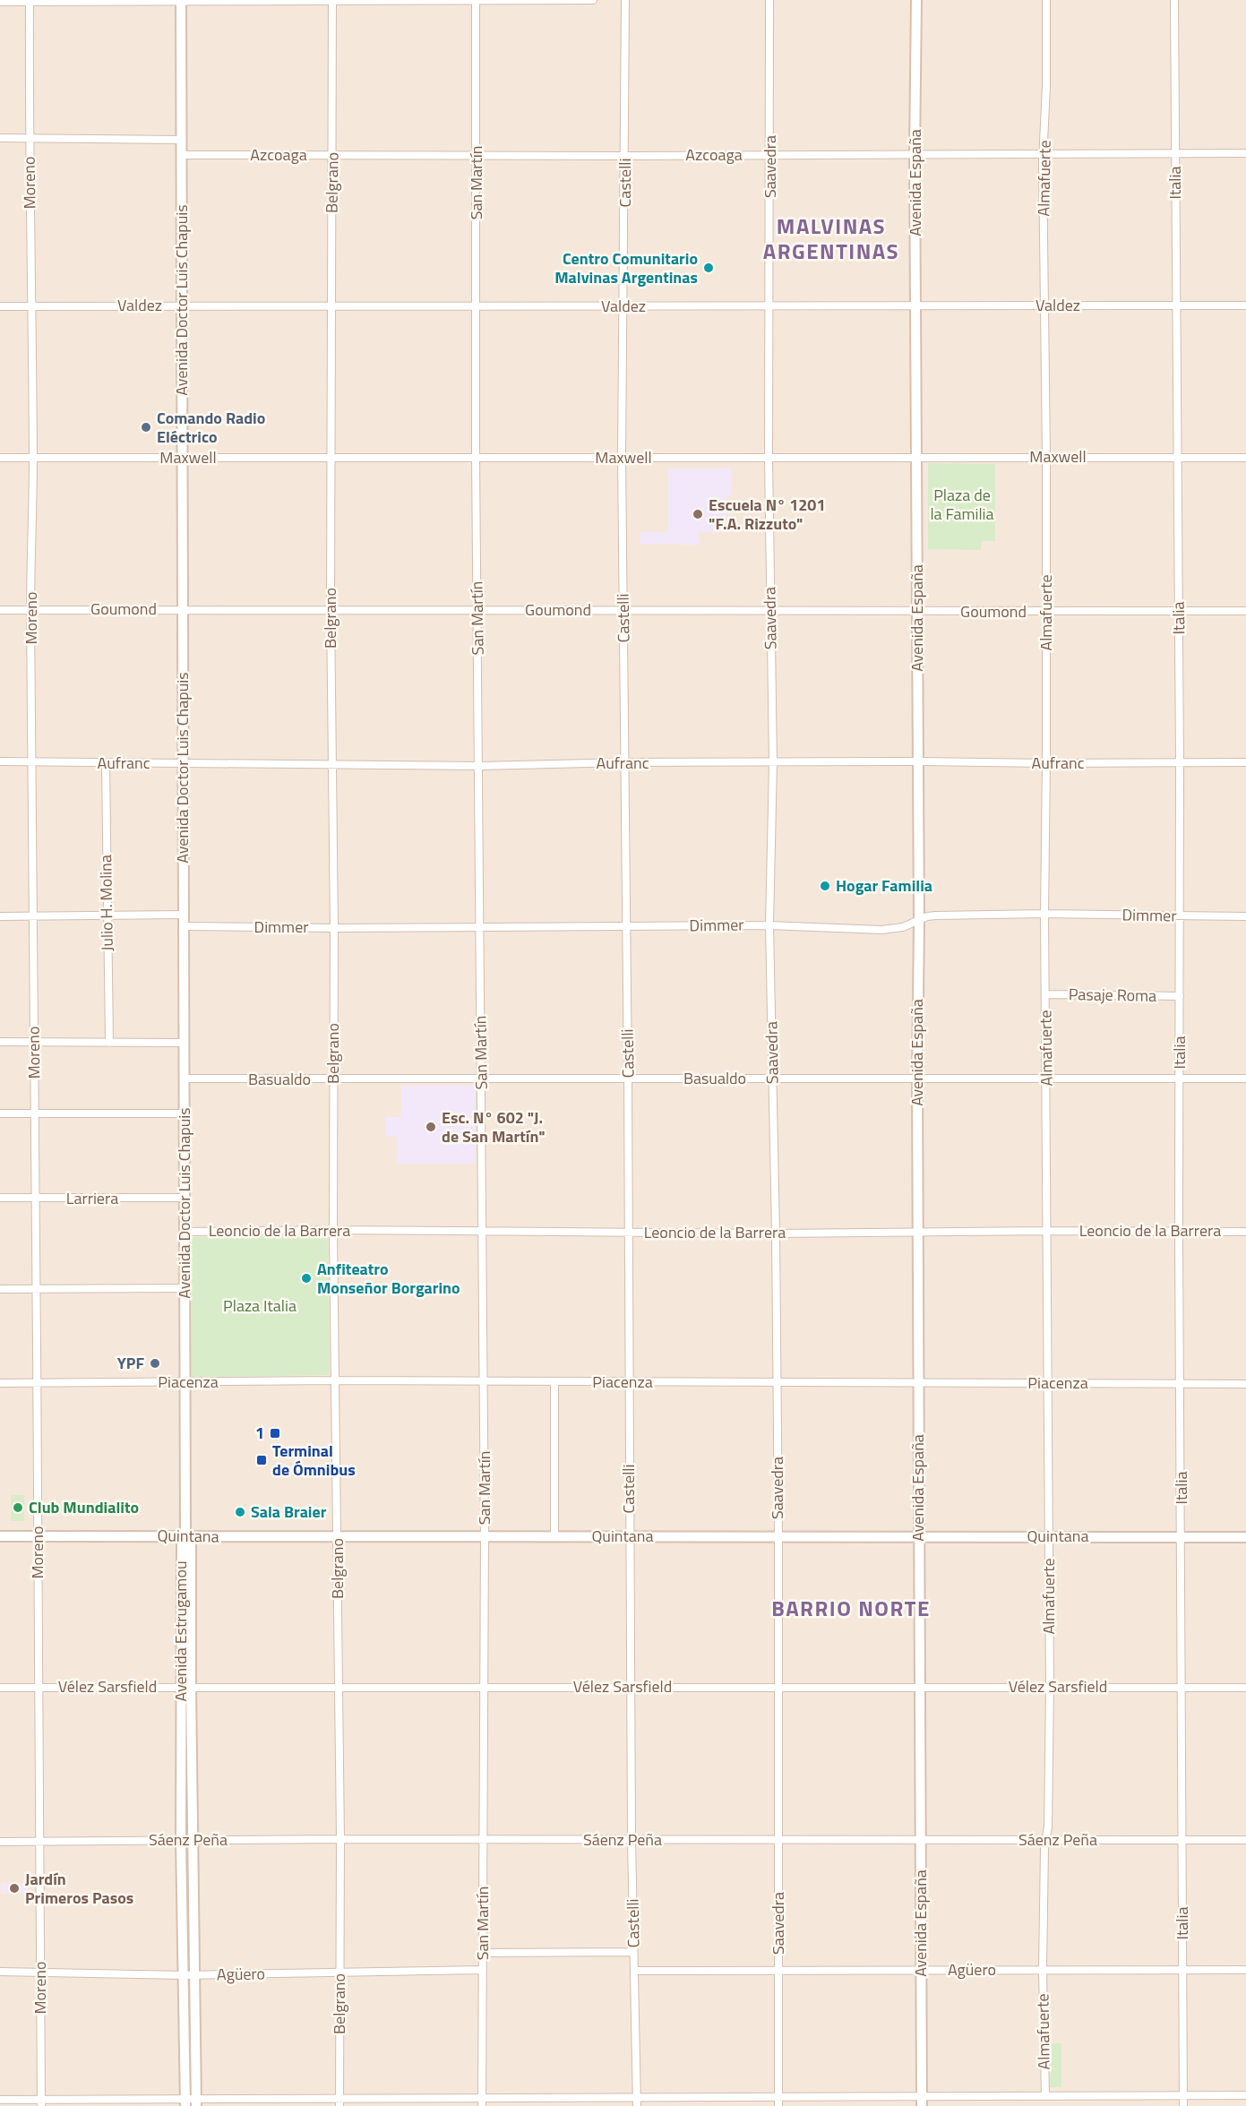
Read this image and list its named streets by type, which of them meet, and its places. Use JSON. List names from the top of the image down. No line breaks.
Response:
{"streets":{"main road":["Avenida España","Avenida Doctor Luis Chapuis","Quintana","Avenida Estrugamou"],"street":["Azcoaga","Saavedra","Almafuerte","Moreno","Belgrano","San Martín","Castelli","Italia","Valdez","Maxwell","Goumond","Aufranc","Julio H. Molina","Dimmer","Pasaje Roma","Basualdo","Larriera","Leoncio de la Barrera","Piacenza","Vélez Sarsfield","Sáenz Peña","Agüero"]},"crossings":[["Azcoaga","Saavedra"],["Azcoaga","Almafuerte"],["Azcoaga","Belgrano"],["Azcoaga","San Martín"],["Azcoaga","Castelli"],["Azcoaga","Avenida España"],["Azcoaga","Italia"],["Azcoaga","Avenida Doctor Luis Chapuis"],["Saavedra","Valdez"],["Saavedra","Maxwell"],["Saavedra","Goumond"],["Saavedra","Aufranc"],["Saavedra","Dimmer"],["Saavedra","Basualdo"],["Saavedra","Leoncio de la Barrera"],["Saavedra","Piacenza"],["Saavedra","Quintana"],["Saavedra","Vélez Sarsfield"],["Saavedra","Sáenz Peña"],["Saavedra","Agüero"],["Almafuerte","Valdez"],["Almafuerte","Maxwell"],["Almafuerte","Goumond"],["Almafuerte","Aufranc"],["Almafuerte","Dimmer"],["Almafuerte","Pasaje Roma"],["Almafuerte","Basualdo"],["Almafuerte","Leoncio de la Barrera"],["Almafuerte","Piacenza"],["Almafuerte","Quintana"],["Almafuerte","Vélez Sarsfield"],["Almafuerte","Sáenz Peña"],["Almafuerte","Agüero"],["Moreno","Valdez"],["Moreno","Maxwell"],["Moreno","Goumond"],["Moreno","Aufranc"],["Moreno","Larriera"],["Moreno","Piacenza"],["Moreno","Quintana"],["Moreno","Vélez Sarsfield"],["Moreno","Sáenz Peña"],["Moreno","Agüero"],["Belgrano","Valdez"],["Belgrano","Maxwell"],["Belgrano","Goumond"],["Belgrano","Aufranc"],["Belgrano","Dimmer"],["Belgrano","Basualdo"],["Belgrano","Leoncio de la Barrera"],["Belgrano","Piacenza"],["Belgrano","Quintana"],["Belgrano","Vélez Sarsfield"],["Belgrano","Sáenz Peña"],["Belgrano","Agüero"],["San Martín","Valdez"],["San Martín","Maxwell"],["San Martín","Goumond"],["San Martín","Aufranc"],["San Martín","Dimmer"],["San Martín","Basualdo"],["San Martín","Leoncio de la Barrera"],["San Martín","Piacenza"],["San Martín","Quintana"],["San Martín","Vélez Sarsfield"],["San Martín","Sáenz Peña"],["San Martín","Agüero"],["Castelli","Valdez"],["Castelli","Maxwell"],["Castelli","Goumond"],["Castelli","Aufranc"],["Castelli","Dimmer"],["Castelli","Basualdo"],["Castelli","Leoncio de la Barrera"],["Castelli","Piacenza"],["Castelli","Quintana"],["Castelli","Vélez Sarsfield"],["Castelli","Sáenz Peña"],["Castelli","Agüero"],["Avenida España","Valdez"],["Avenida España","Maxwell"],["Avenida España","Goumond"],["Avenida España","Aufranc"],["Avenida España","Dimmer"],["Avenida España","Basualdo"],["Avenida España","Leoncio de la Barrera"],["Avenida España","Piacenza"],["Avenida España","Quintana"],["Avenida España","Vélez Sarsfield"],["Avenida España","Sáenz Peña"],["Avenida España","Agüero"],["Italia","Valdez"],["Italia","Maxwell"],["Italia","Goumond"],["Italia","Aufranc"],["Italia","Dimmer"],["Italia","Pasaje Roma"],["Italia","Basualdo"],["Italia","Leoncio de la Barrera"],["Italia","Piacenza"],["Italia","Quintana"],["Italia","Vélez Sarsfield"],["Italia","Sáenz Peña"],["Italia","Agüero"],["Avenida Doctor Luis Chapuis","Valdez"],["Avenida Doctor Luis Chapuis","Maxwell"],["Avenida Doctor Luis Chapuis","Goumond"],["Avenida Doctor Luis Chapuis","Aufranc"],["Avenida Doctor Luis Chapuis","Dimmer"],["Avenida Doctor Luis Chapuis","Basualdo"],["Avenida Doctor Luis Chapuis","Larriera"],["Avenida Doctor Luis Chapuis","Leoncio de la Barrera"],["Avenida Doctor Luis Chapuis","Piacenza"],["Avenida Doctor Luis Chapuis","Quintana"],["Avenida Doctor Luis Chapuis","Avenida Estrugamou"],["Aufranc","Julio H. Molina"],["Quintana","Avenida Estrugamou"],["Avenida Estrugamou","Vélez Sarsfield"],["Avenida Estrugamou","Sáenz Peña"],["Avenida Estrugamou","Agüero"]],"districts":["MALVINAS ARGENTINAS","BARRIO NORTE"],"parks":["Plaza de la Familia","Plaza Italia"],"places":{"other":["Centro Comunitario Malvinas Argentinas","Comando Radio Eléctrico","Escuela N° 1201 \"F.A. Rizzuto\"","Hogar Familia","Esc. N° 602 \"J. de San Martín\"","Anfiteatro Monseñor Borgarino","YPF","Club Mundialito","Sala Braier","Jardín Primeros Pasos"],"transit":["1","Terminal de Ómnibus"]}}
